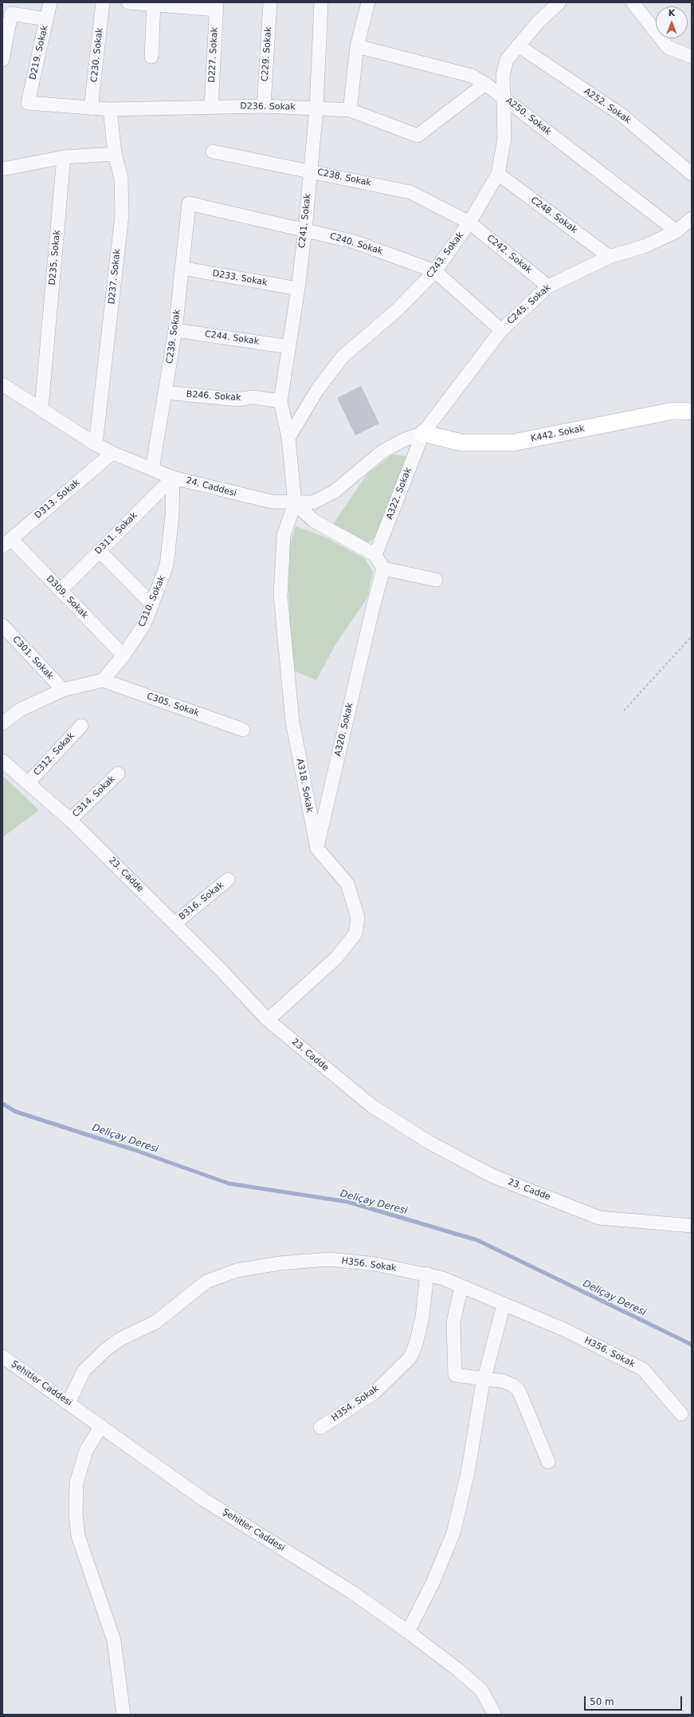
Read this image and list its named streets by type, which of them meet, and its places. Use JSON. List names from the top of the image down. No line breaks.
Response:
{"streets":{"main road":["K442. Sokak"],"street":["D219. Sokak","C229. Sokak","C230. Sokak","D227. Sokak","A252. Sokak","D236. Sokak","A250. Sokak","C238. Sokak","C248. Sokak","C241. Sokak","C240. Sokak","C242. Sokak","C243. Sokak","D235. Sokak","D237. Sokak","D233. Sokak","C245. Sokak","C239. Sokak","C244. Sokak","B246. Sokak","24. Caddesi","A322. Sokak","D313. Sokak","D311. Sokak","D309. Sokak","C310. Sokak","C301. Sokak","C305. Sokak","A320. Sokak","C312. Sokak","A318. Sokak","C314. Sokak","23. Cadde","B316. Sokak","H356. Sokak","Şehitler Caddesi","H354. Sokak"]},"crossings":[["D219. Sokak","D236. Sokak"],["C229. Sokak","D236. Sokak"],["C230. Sokak","D236. Sokak"],["D227. Sokak","D236. Sokak"],["A252. Sokak","C243. Sokak"],["D236. Sokak","A250. Sokak"],["D236. Sokak","C241. Sokak"],["D236. Sokak","D237. Sokak"],["A250. Sokak","C243. Sokak"],["A250. Sokak","C245. Sokak"],["C238. Sokak","C241. Sokak"],["C238. Sokak","C242. Sokak"],["C238. Sokak","C243. Sokak"],["C248. Sokak","C243. Sokak"],["C248. Sokak","C245. Sokak"],["C241. Sokak","C240. Sokak"],["C241. Sokak","C243. Sokak"],["C241. Sokak","D233. Sokak"],["C241. Sokak","C244. Sokak"],["C241. Sokak","B246. Sokak"],["C240. Sokak","C243. Sokak"],["C240. Sokak","C245. Sokak"],["C240. Sokak","C239. Sokak"],["C242. Sokak","C243. Sokak"],["C242. Sokak","C245. Sokak"],["D235. Sokak","24. Caddesi"],["D237. Sokak","24. Caddesi"],["D233. Sokak","C239. Sokak"],["C245. Sokak","K442. Sokak"],["C245. Sokak","24. Caddesi"],["C245. Sokak","A322. Sokak"],["C239. Sokak","C244. Sokak"],["C239. Sokak","B246. Sokak"],["C239. Sokak","24. Caddesi"],["K442. Sokak","24. Caddesi"],["K442. Sokak","A322. Sokak"],["24. Caddesi","A322. Sokak"],["24. Caddesi","D313. Sokak"],["24. Caddesi","D311. Sokak"],["24. Caddesi","C310. Sokak"],["24. Caddesi","A318. Sokak"],["D313. Sokak","D309. Sokak"],["D311. Sokak","D309. Sokak"],["D311. Sokak","C310. Sokak"],["D309. Sokak","C310. Sokak"],["C310. Sokak","C305. Sokak"],["A320. Sokak","A318. Sokak"],["C312. Sokak","23. Cadde"],["A318. Sokak","23. Cadde"],["C314. Sokak","23. Cadde"],["23. Cadde","B316. Sokak"],["H356. Sokak","Şehitler Caddesi"],["H356. Sokak","H354. Sokak"]],"water":["Deliçay Deresi"],"scale_bar":"50 m","north":"top"}
